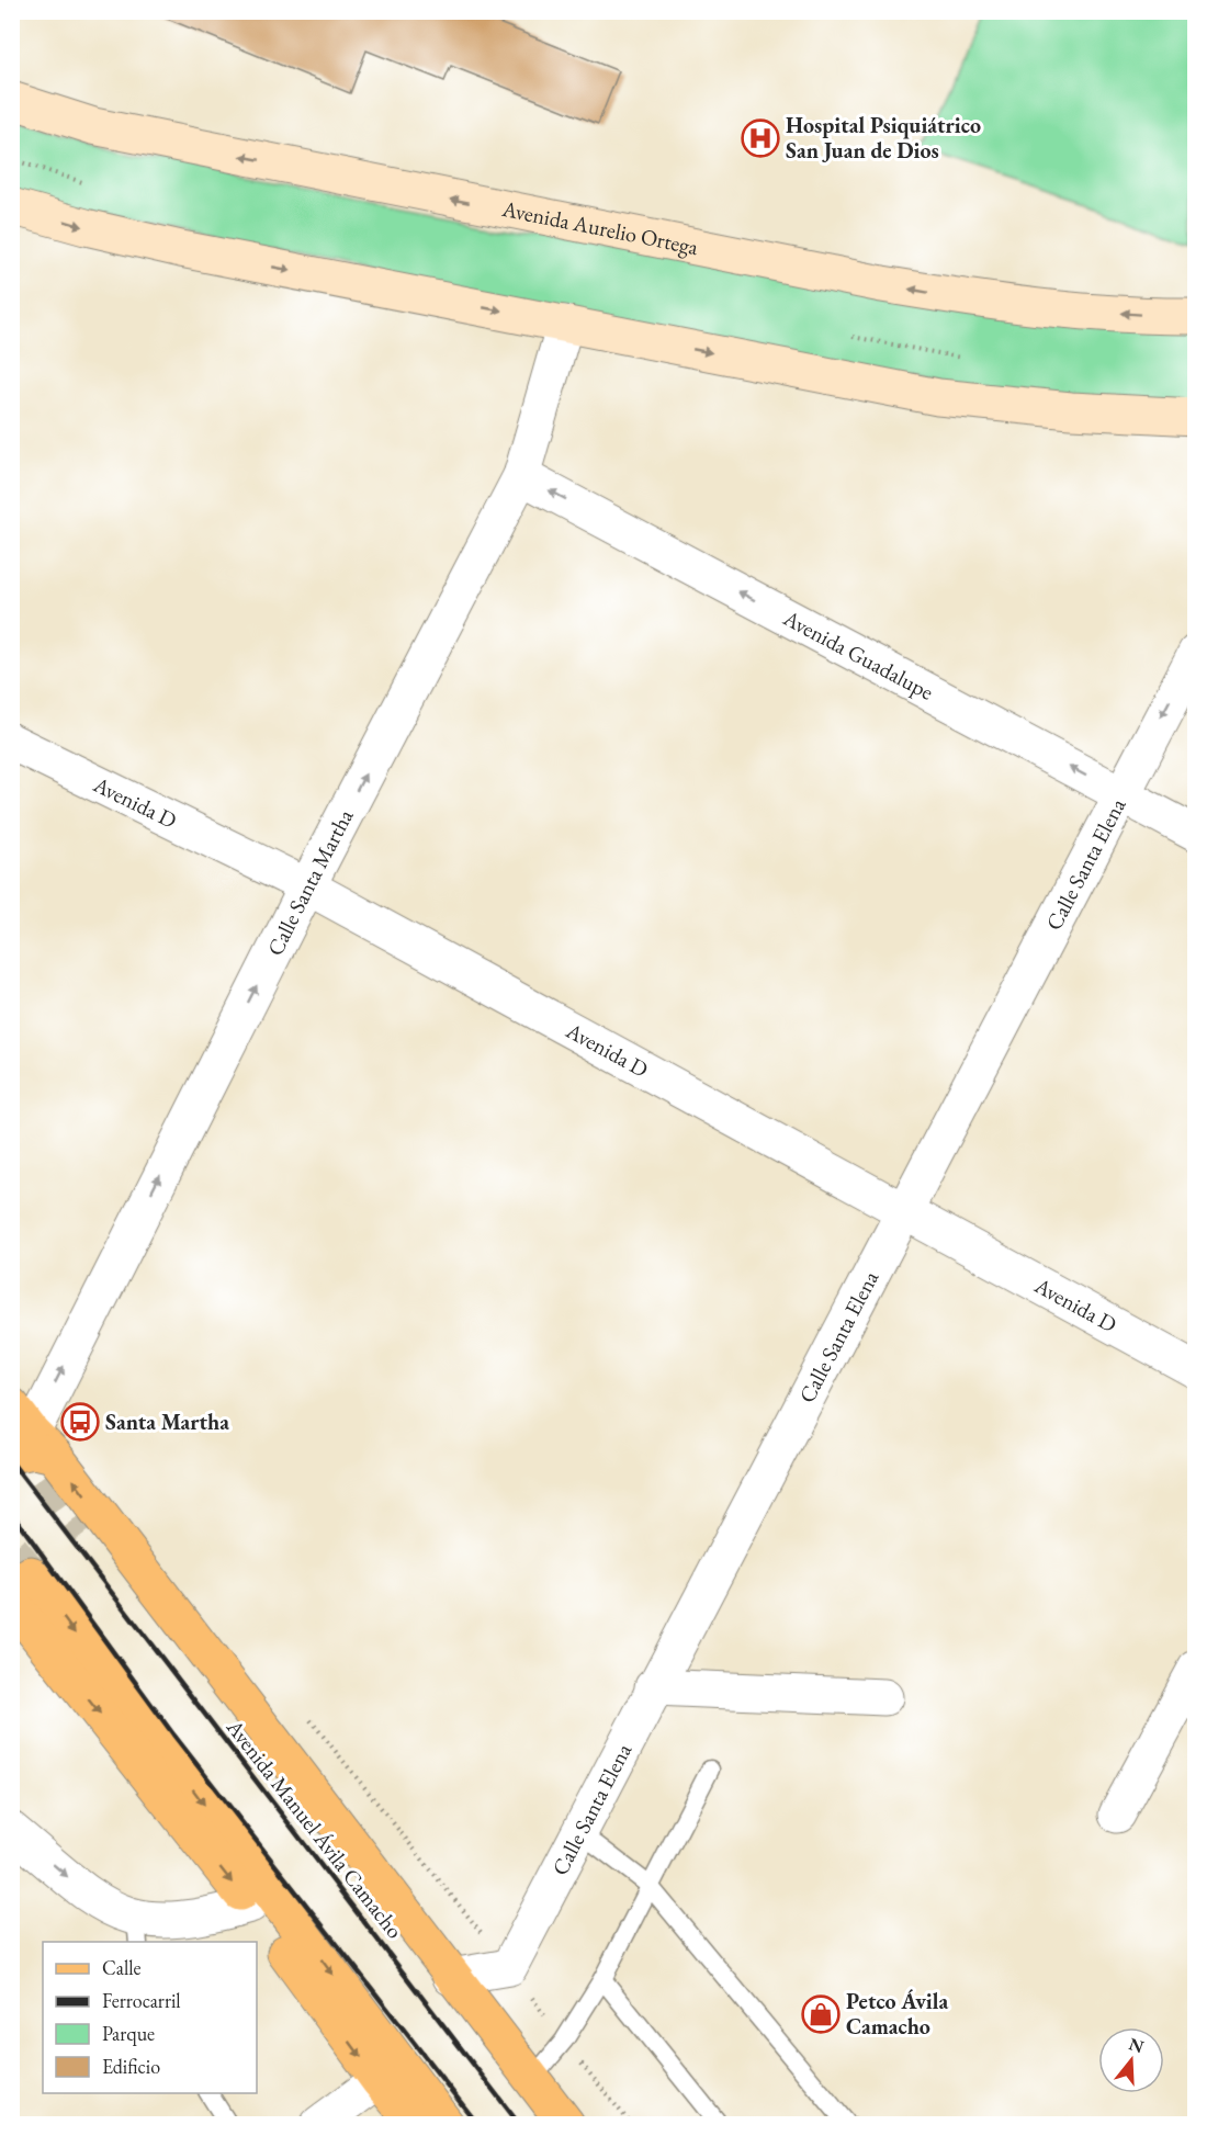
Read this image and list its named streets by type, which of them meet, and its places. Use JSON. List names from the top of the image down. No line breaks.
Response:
{"streets":{"main road":["Avenida Aurelio Ortega","Avenida Manuel Ávila Camacho"],"street":["Avenida Guadalupe","Avenida D","Calle Santa Elena","Calle Santa Martha"]},"crossings":[["Avenida Guadalupe","Calle Santa Elena"],["Avenida Guadalupe","Calle Santa Martha"],["Avenida D","Calle Santa Elena"],["Avenida D","Calle Santa Martha"]],"one_way":["Avenida Guadalupe","Calle Santa Martha"],"places":{"hospital":["Hospital Psiquiátrico San Juan de Dios"],"bus stop":["Santa Martha"],"shop":["Petco Ávila Camacho"]},"legend":["Calle","Ferrocarril","Parque","Edificio"],"north":"top"}
